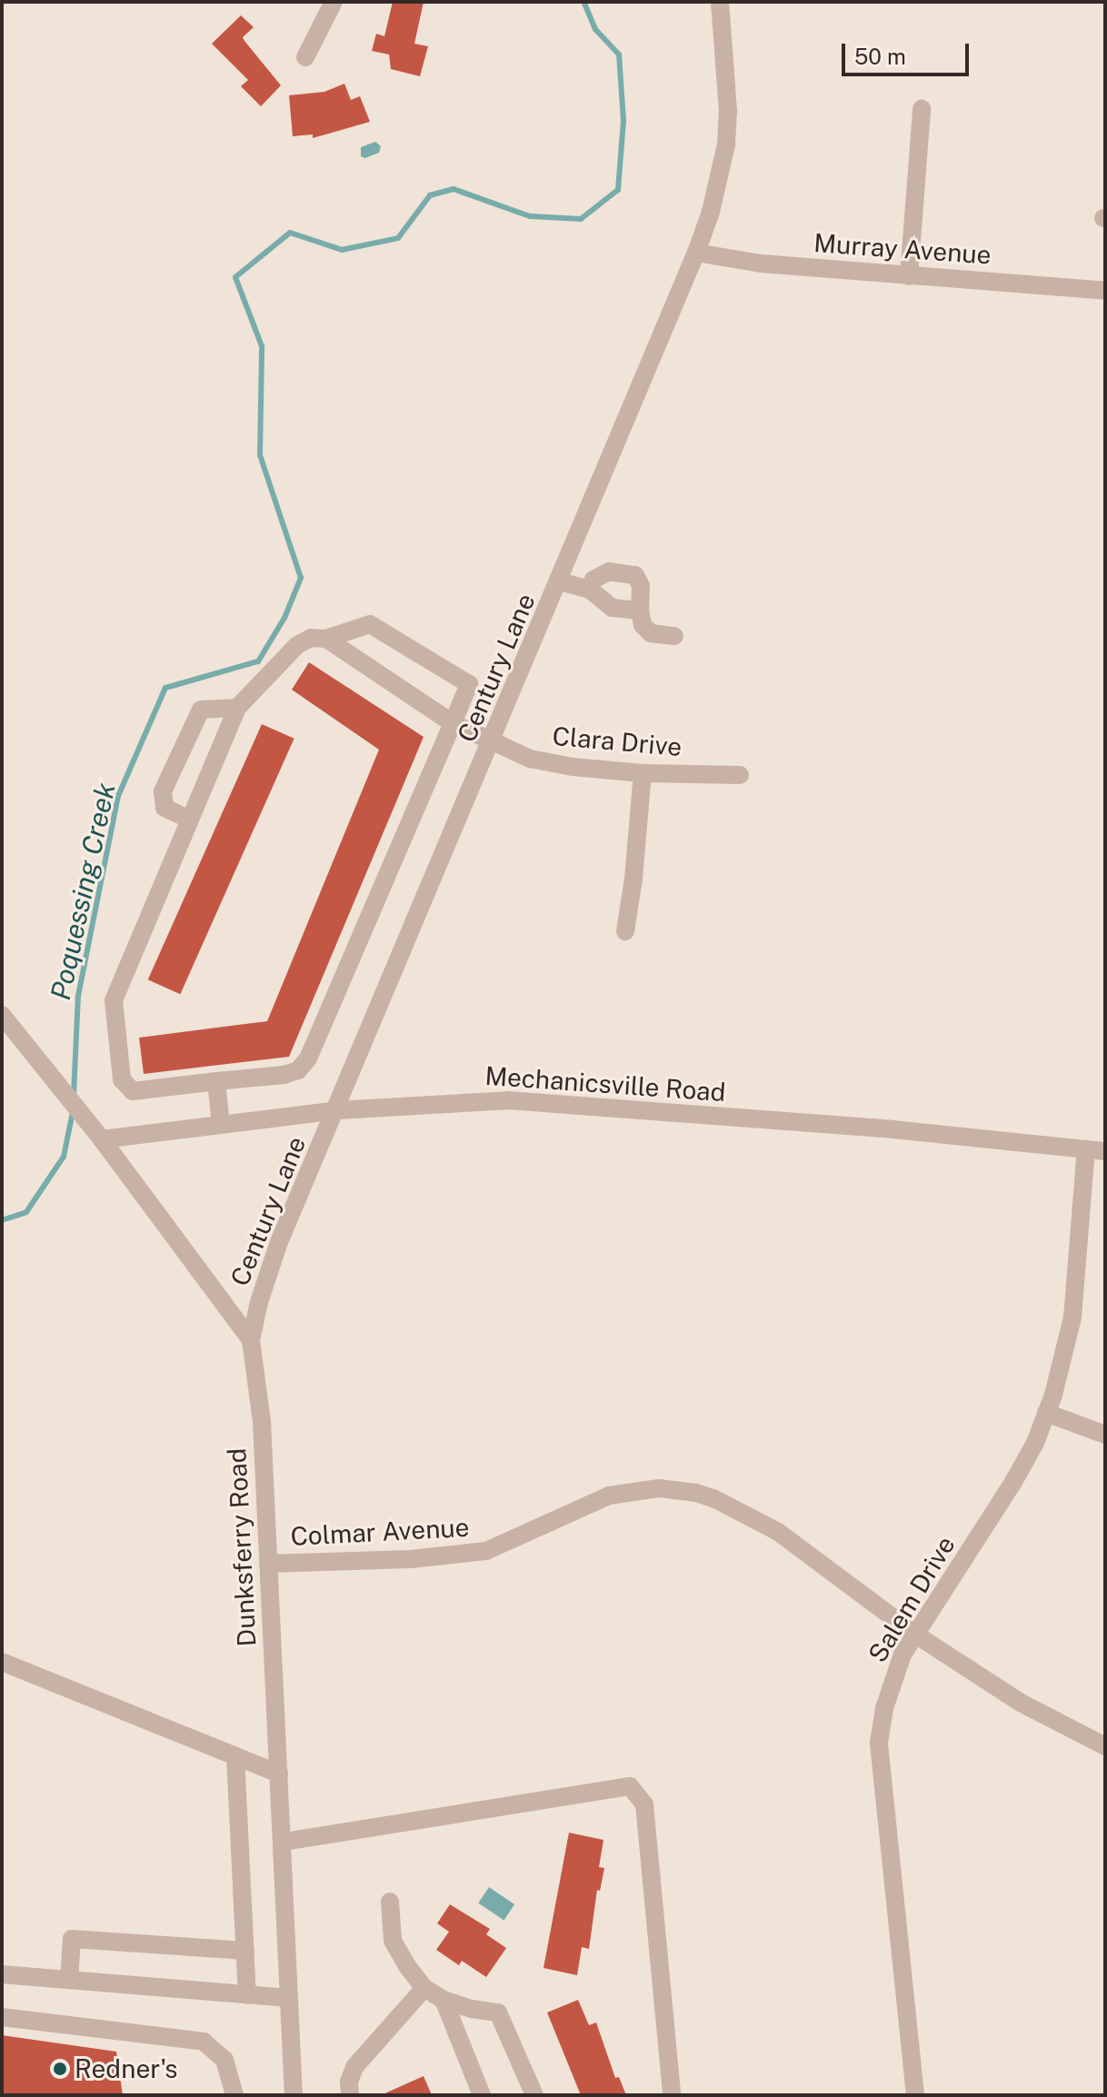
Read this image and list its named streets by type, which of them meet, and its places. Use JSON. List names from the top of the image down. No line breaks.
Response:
{"streets":{"street":["Murray Avenue","Century Lane","Clara Drive","Mechanicsville Road","Colmar Avenue","Dunksferry Road","Salem Drive"]},"crossings":[["Murray Avenue","Century Lane"],["Century Lane","Clara Drive"],["Century Lane","Mechanicsville Road"],["Century Lane","Dunksferry Road"],["Mechanicsville Road","Dunksferry Road"],["Mechanicsville Road","Salem Drive"],["Colmar Avenue","Dunksferry Road"],["Colmar Avenue","Salem Drive"]],"water":["Poquessing Creek"],"places":["Redner's"],"scale_bar":"50 m"}
